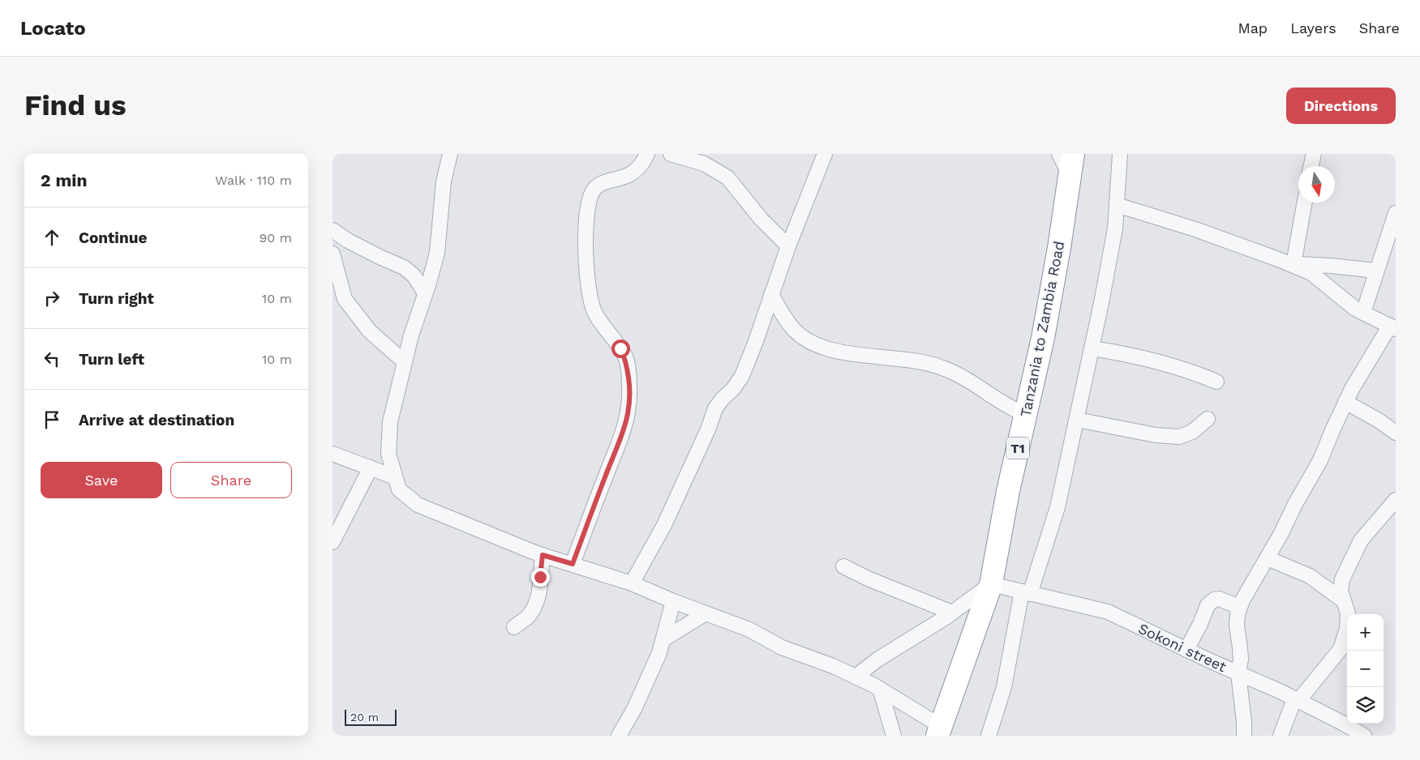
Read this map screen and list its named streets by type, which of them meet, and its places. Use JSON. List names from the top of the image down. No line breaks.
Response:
{"streets":{"highway":["Tanzania to Zambia Road","T1"],"street":["Sokoni street"]},"crossings":[["Tanzania to Zambia Road","Sokoni street"]],"scale_bar":"20 m","north":"bottom","page":{"header":"Locato","nav":["Map","Layers","Share"],"buttons":["Directions",["Save","Share"]],"title":"Find us","heading":["2 min","Walk · 110 m"],"list":[["Continue","90 m"],["Turn right","10 m"],["Turn left","10 m"],"Arrive at destination"],"map_buttons":["+","−"],"scale":"20 m"}}
